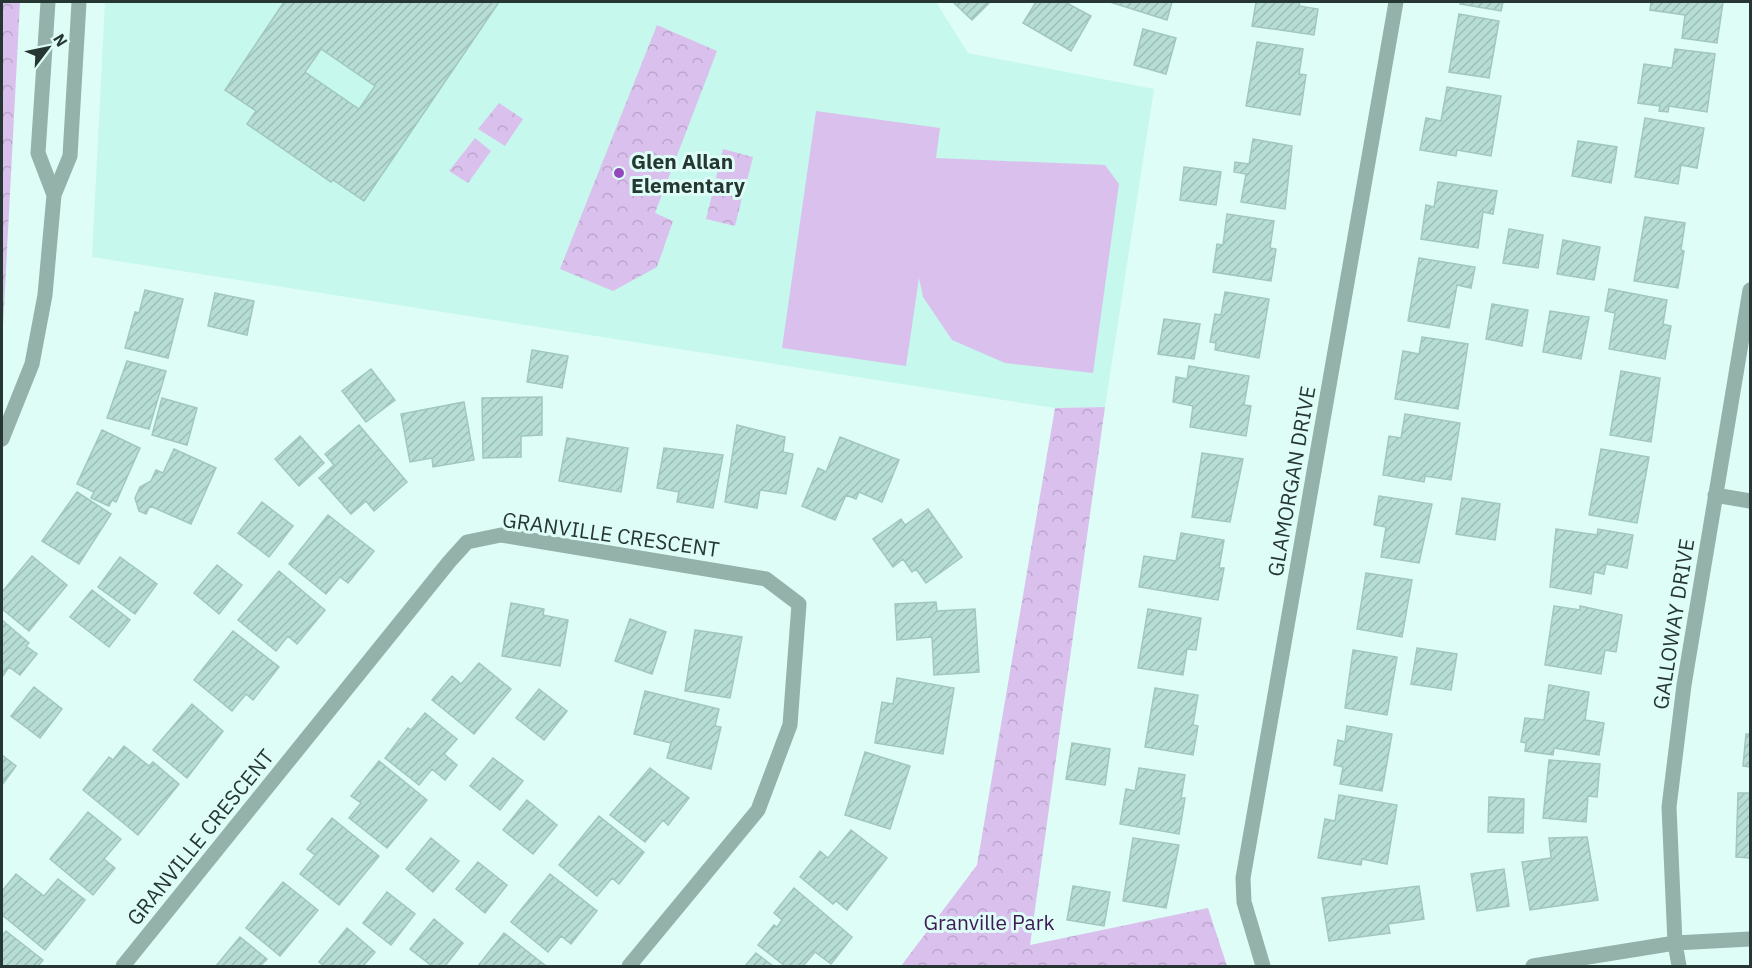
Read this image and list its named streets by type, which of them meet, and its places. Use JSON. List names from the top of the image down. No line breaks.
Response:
{"streets":{"street":["GLAMORGAN DRIVE","GRANVILLE CRESCENT","GALLOWAY DRIVE"]},"parks":["Granville Park"],"places":["Glen Allan Elementary"],"north":"top right"}
